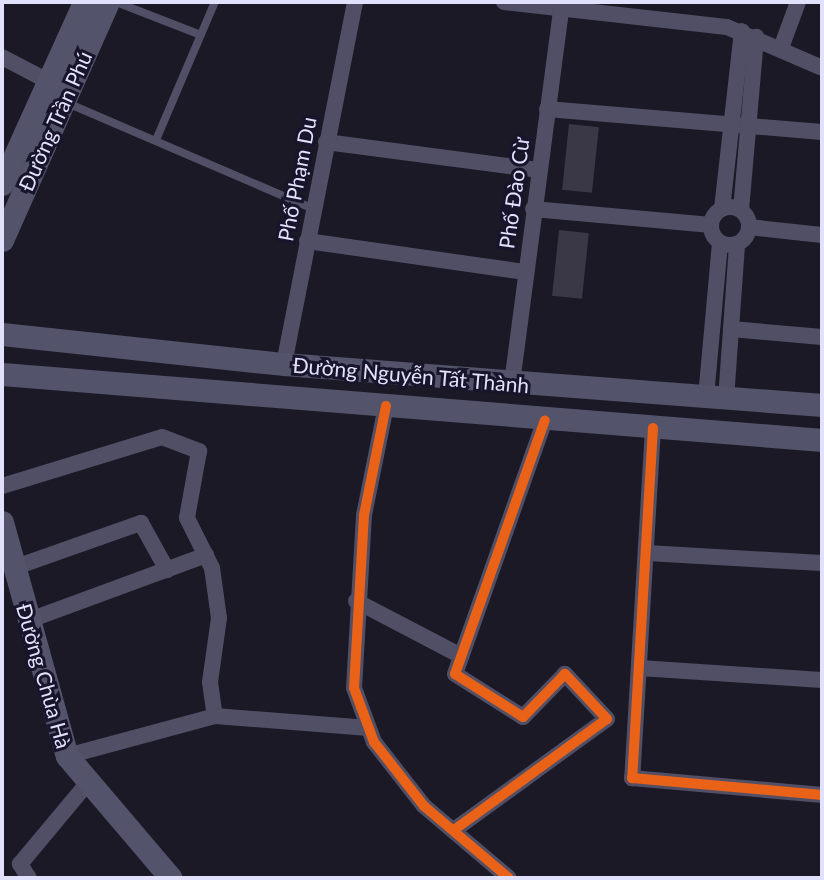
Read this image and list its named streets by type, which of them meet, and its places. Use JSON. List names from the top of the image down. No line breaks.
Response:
{"streets":{"main road":["Đường Trần Phú","Đường Nguyễn Tất Thành","Đường Chùa Hà"],"street":["Phố Phạm Du","Phố Đào Cừ"]},"crossings":[["Phố Phạm Du","Đường Nguyễn Tất Thành"],["Phố Đào Cừ","Đường Nguyễn Tất Thành"]]}
